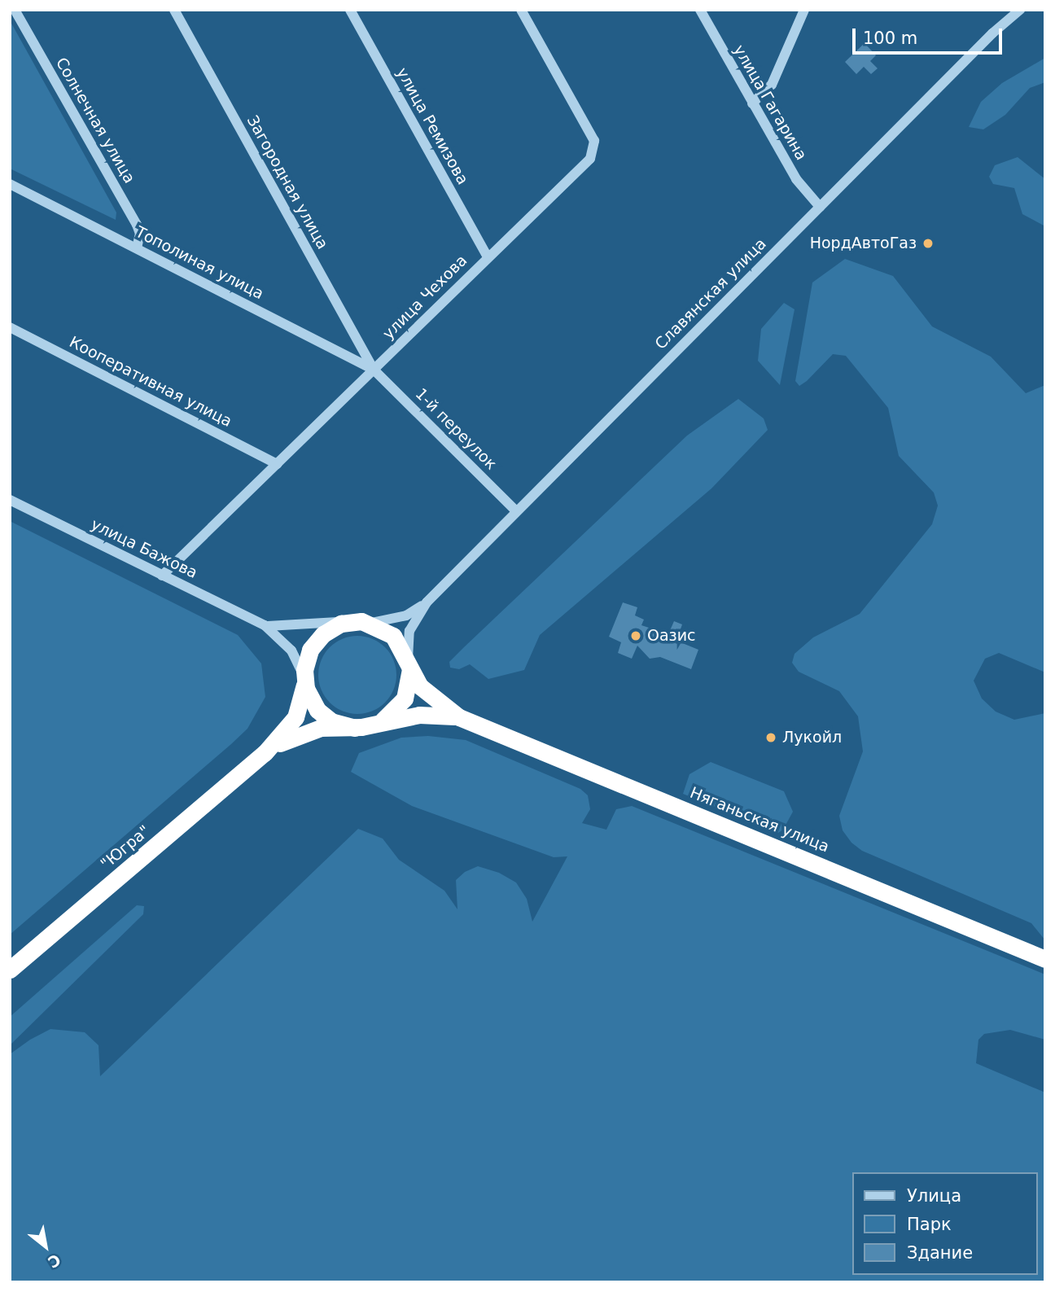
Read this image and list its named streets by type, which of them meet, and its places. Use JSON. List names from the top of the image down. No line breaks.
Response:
{"streets":{"highway":["Няганьская улица","\"Югра\""],"street":["улица Гагарина","Солнечная улица","улица Ремизова","Загородная улица","Тополиная улица","Славянская улица","улица Чехова","Кооперативная улица","1-й переулок","улица Бажова"]},"crossings":[["улица Гагарина","Славянская улица"],["Солнечная улица","Тополиная улица"],["улица Ремизова","улица Чехова"],["Загородная улица","Тополиная улица"],["Загородная улица","улица Чехова"],["Загородная улица","1-й переулок"],["Тополиная улица","улица Чехова"],["Тополиная улица","1-й переулок"],["Славянская улица","1-й переулок"],["улица Чехова","Кооперативная улица"],["улица Чехова","1-й переулок"],["улица Чехова","улица Бажова"]],"places":["НордАвтоГаз","Оазис","Лукойл"],"legend":["Улица","Парк","Здание"],"scale_bar":"100 m","north":"bottom right"}
